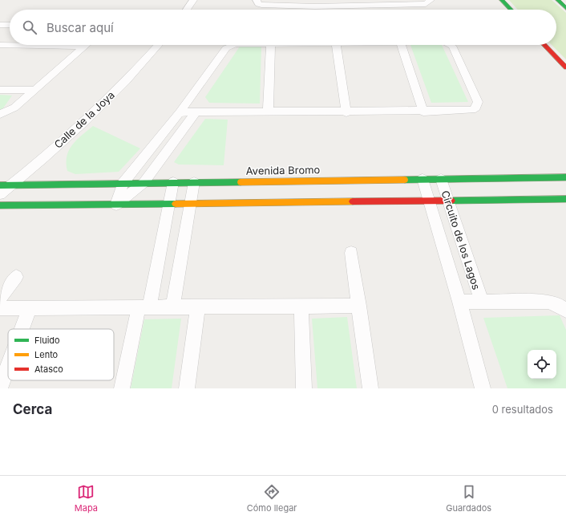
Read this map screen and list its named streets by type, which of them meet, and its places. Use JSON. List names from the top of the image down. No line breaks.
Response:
{"streets":{"main road":["Avenida Bromo"],"street":["Calle de la Joya","Circuito de los Lagos"]},"crossings":[["Calle de la Joya","Avenida Bromo"],["Avenida Bromo","Circuito de los Lagos"]],"legend":["Fluido","Lento","Atasco"],"page":{"search":"Buscar aquí","heading":["Cerca","0 resultados"],"nav":["Mapa","Cómo llegar","Guardados"]}}
